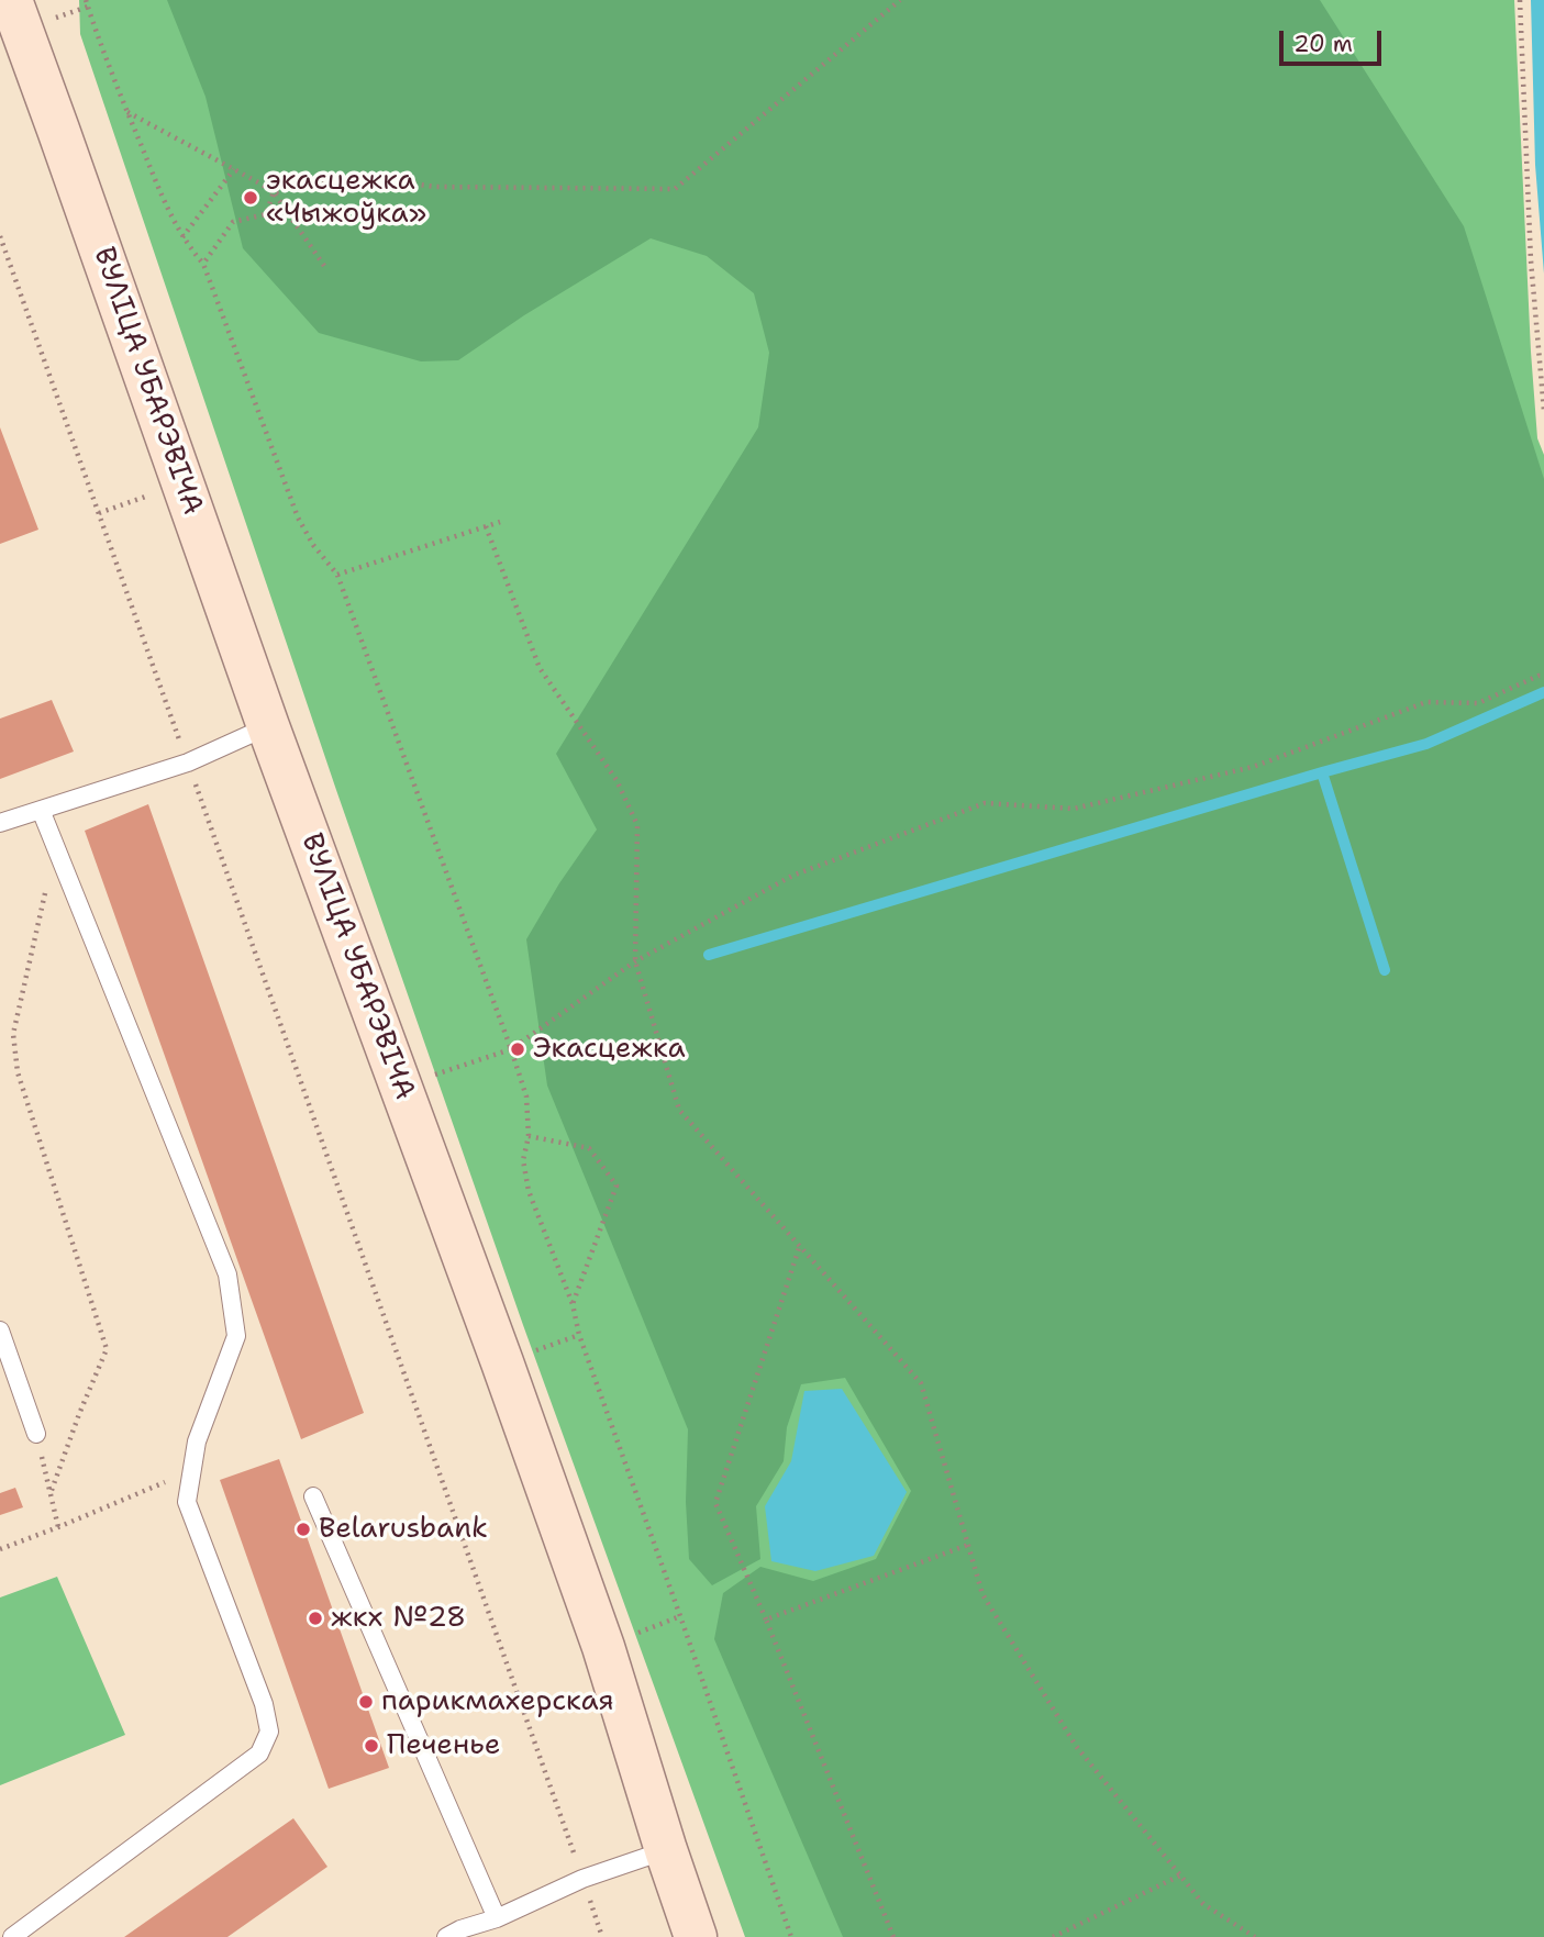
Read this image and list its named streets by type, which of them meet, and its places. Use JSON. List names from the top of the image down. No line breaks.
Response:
{"streets":{"main road":["ВУЛІЦА УБАРЭВІЧА"]},"places":["экасцежка «Чыжоўка»","Экасцежка","Belarusbank","жкх №28","парикмахерская","Печенье"],"scale_bar":"20 m"}
